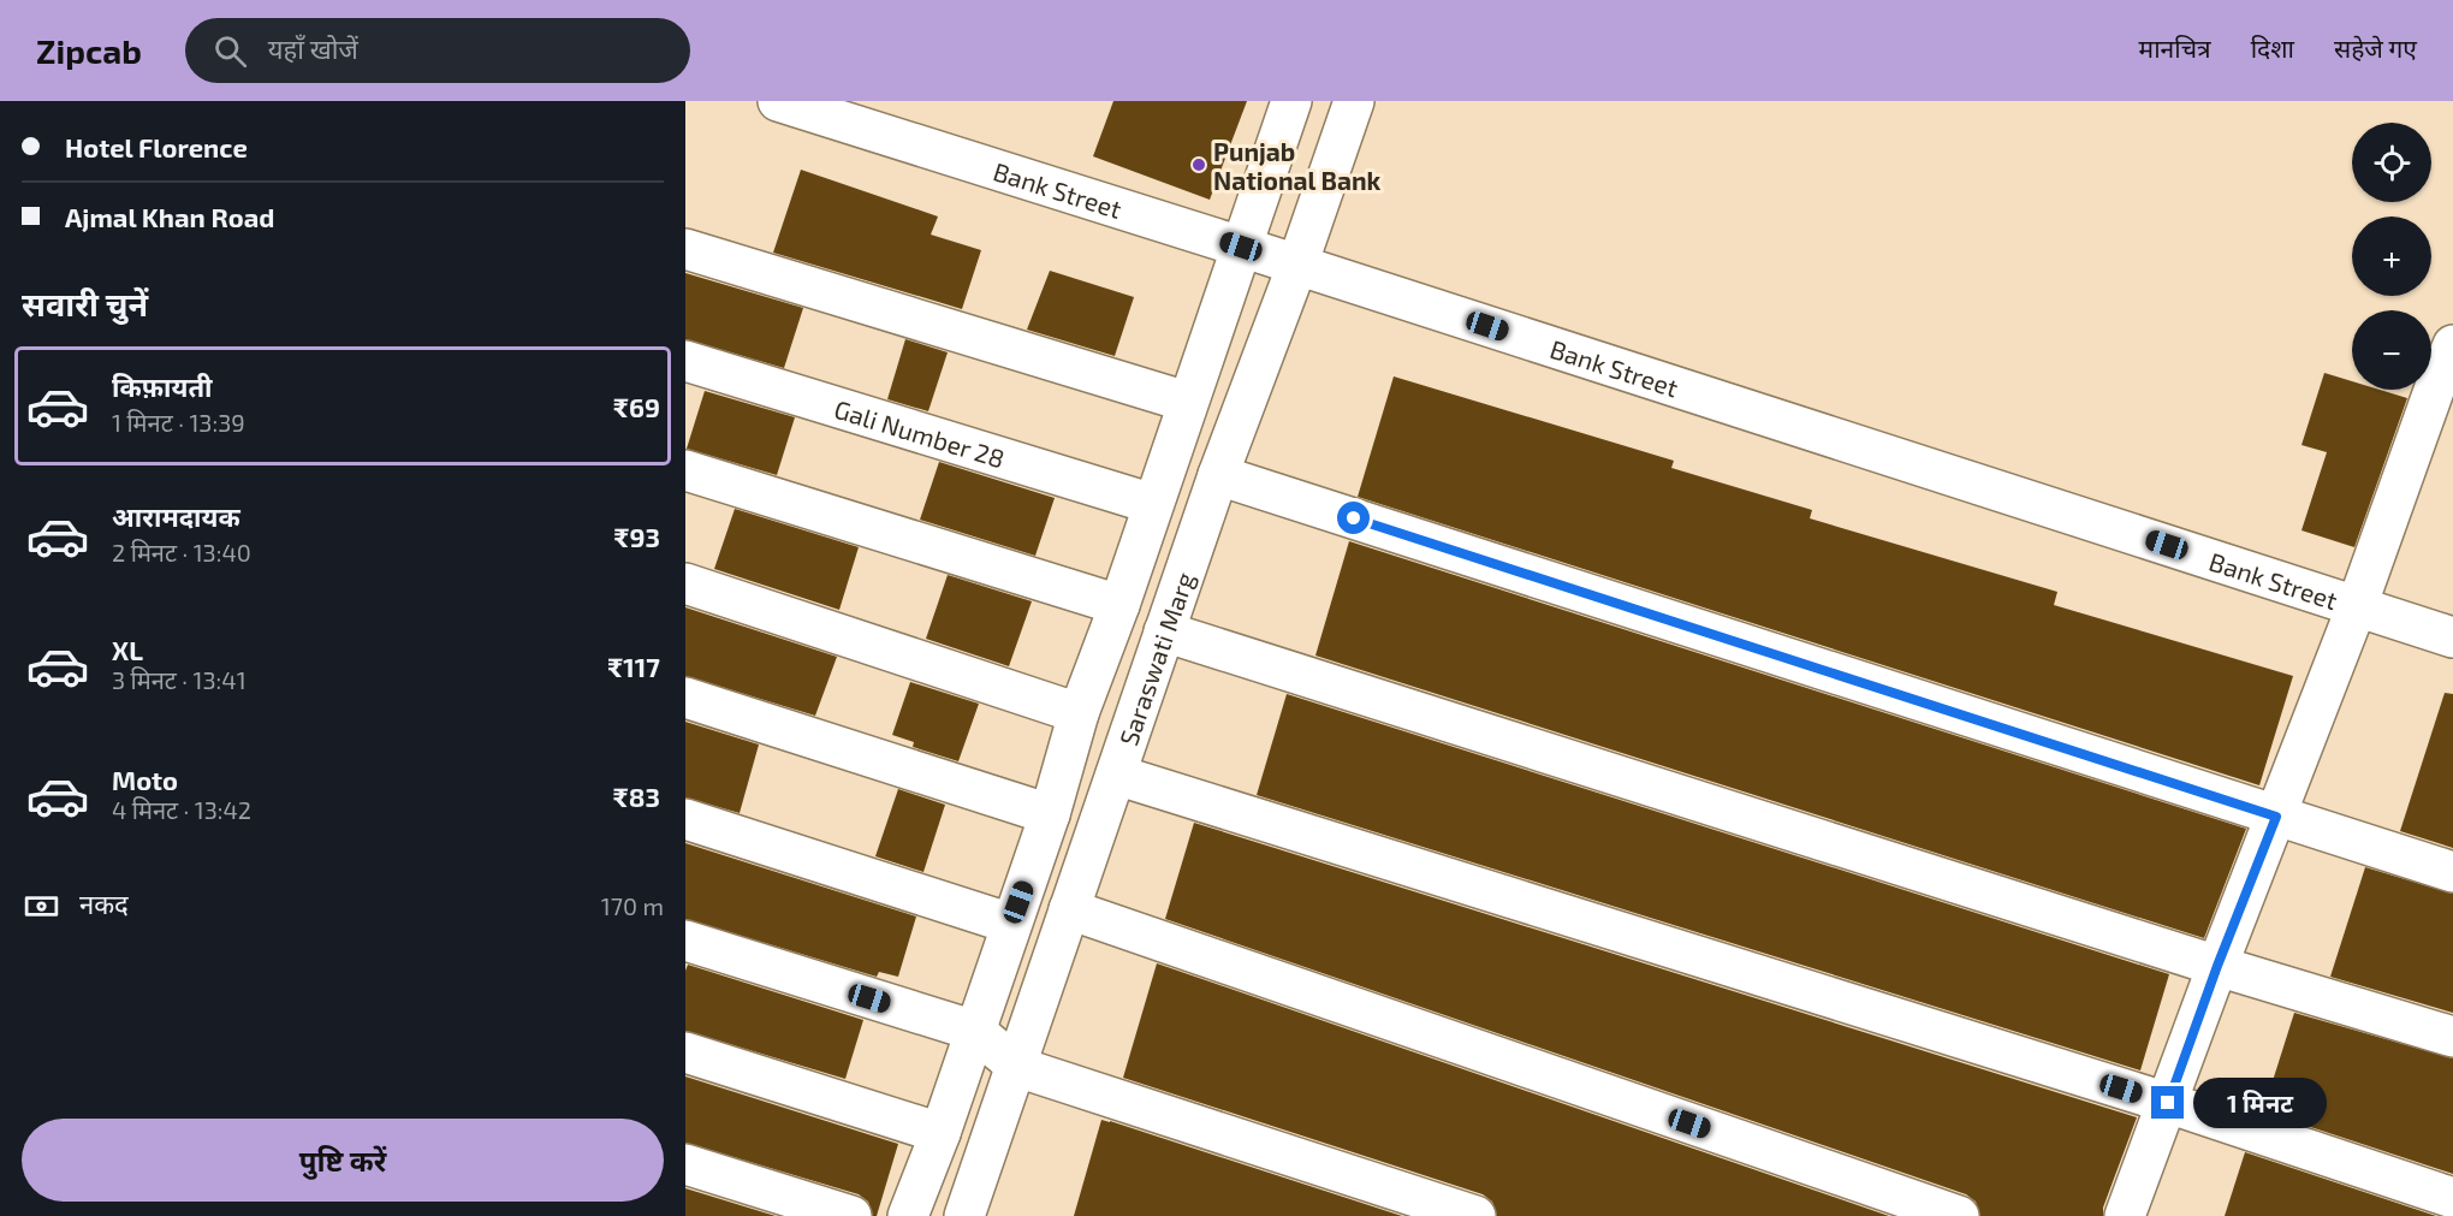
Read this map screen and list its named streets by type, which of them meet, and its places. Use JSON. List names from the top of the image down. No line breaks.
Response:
{"streets":{"street":["Bank Street","Gali Number 28","Saraswati Marg"]},"crossings":[["Bank Street","Saraswati Marg"],["Gali Number 28","Saraswati Marg"]],"places":["Punjab National Bank"],"page":{"header":"Zipcab","search":"यहाँ खोजें","nav":["मानचित्र","दिशा","सहेजे गए"],"banner":["Hotel Florence","Ajmal Khan Road"],"map_buttons":["+","−"],"heading":"सवारी चुनें","list":[{"name":"किफ़ायती","note":"1 मिनट · 13:39","value":"₹69"},{"name":"आरामदायक","note":"2 मिनट · 13:40","value":"₹93"},{"name":"XL","note":"3 मिनट · 13:41","value":"₹117"},{"name":"Moto","note":"4 मिनट · 13:42","value":"₹83"}],"pay":["नकद","170 m"],"bubble":"1 मिनट","buttons":"पुष्टि करें"}}
